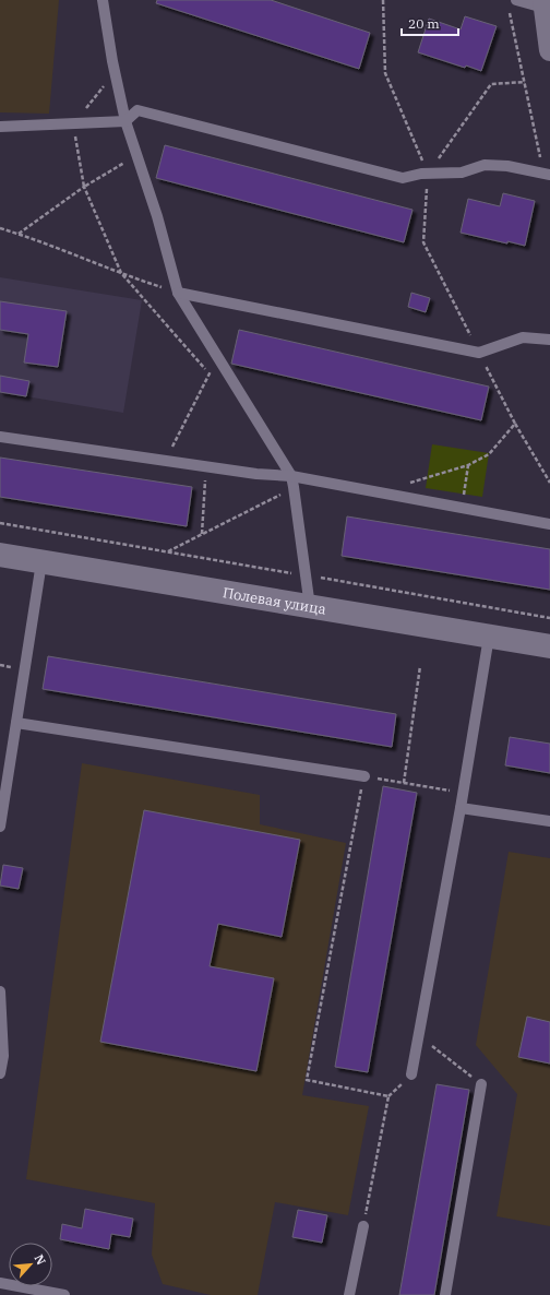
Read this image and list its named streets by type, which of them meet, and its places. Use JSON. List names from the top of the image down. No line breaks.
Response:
{"streets":{"street":["Полевая улица"]},"scale_bar":"20 m","north":"top right"}
